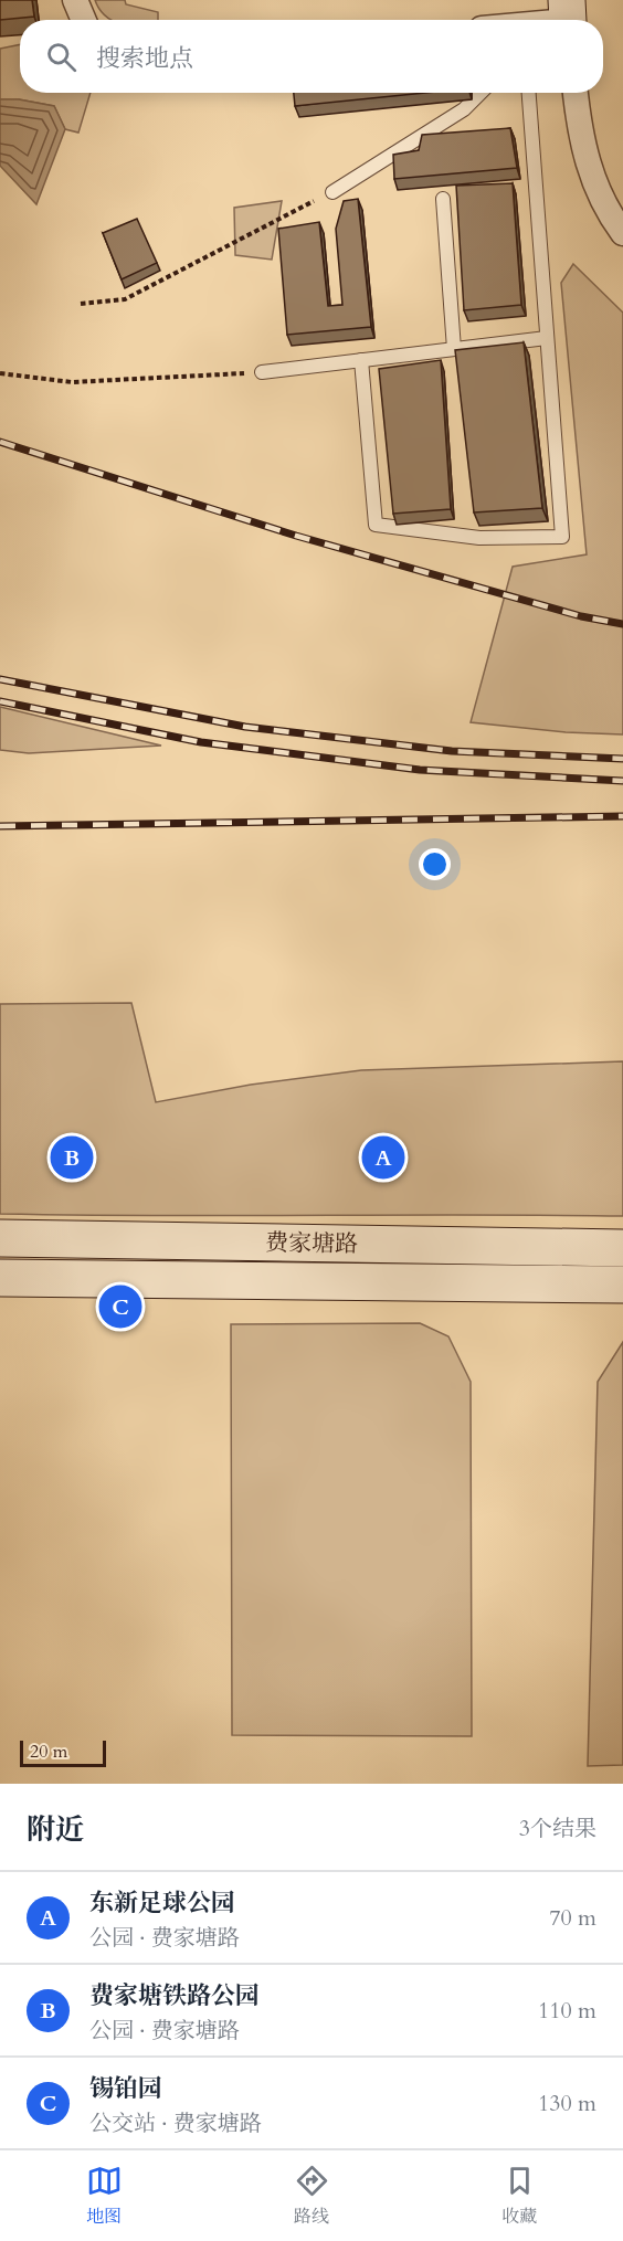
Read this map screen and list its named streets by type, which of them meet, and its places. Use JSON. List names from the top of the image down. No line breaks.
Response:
{"streets":{"street":["费家塘路"]},"scale_bar":"20 m","page":{"search":"搜索地点","pins":["A","B","C"],"scale":"20 m","heading":["附近","3个结果"],"list":[{"mark":"A","name":"东新足球公园","note":"公园 · 费家塘路","value":"70 m"},{"mark":"B","name":"费家塘铁路公园","note":"公园 · 费家塘路","value":"110 m"},{"mark":"C","name":"锡铂园","note":"公交站 · 费家塘路","value":"130 m"}],"nav":["地图","路线","收藏"]}}
